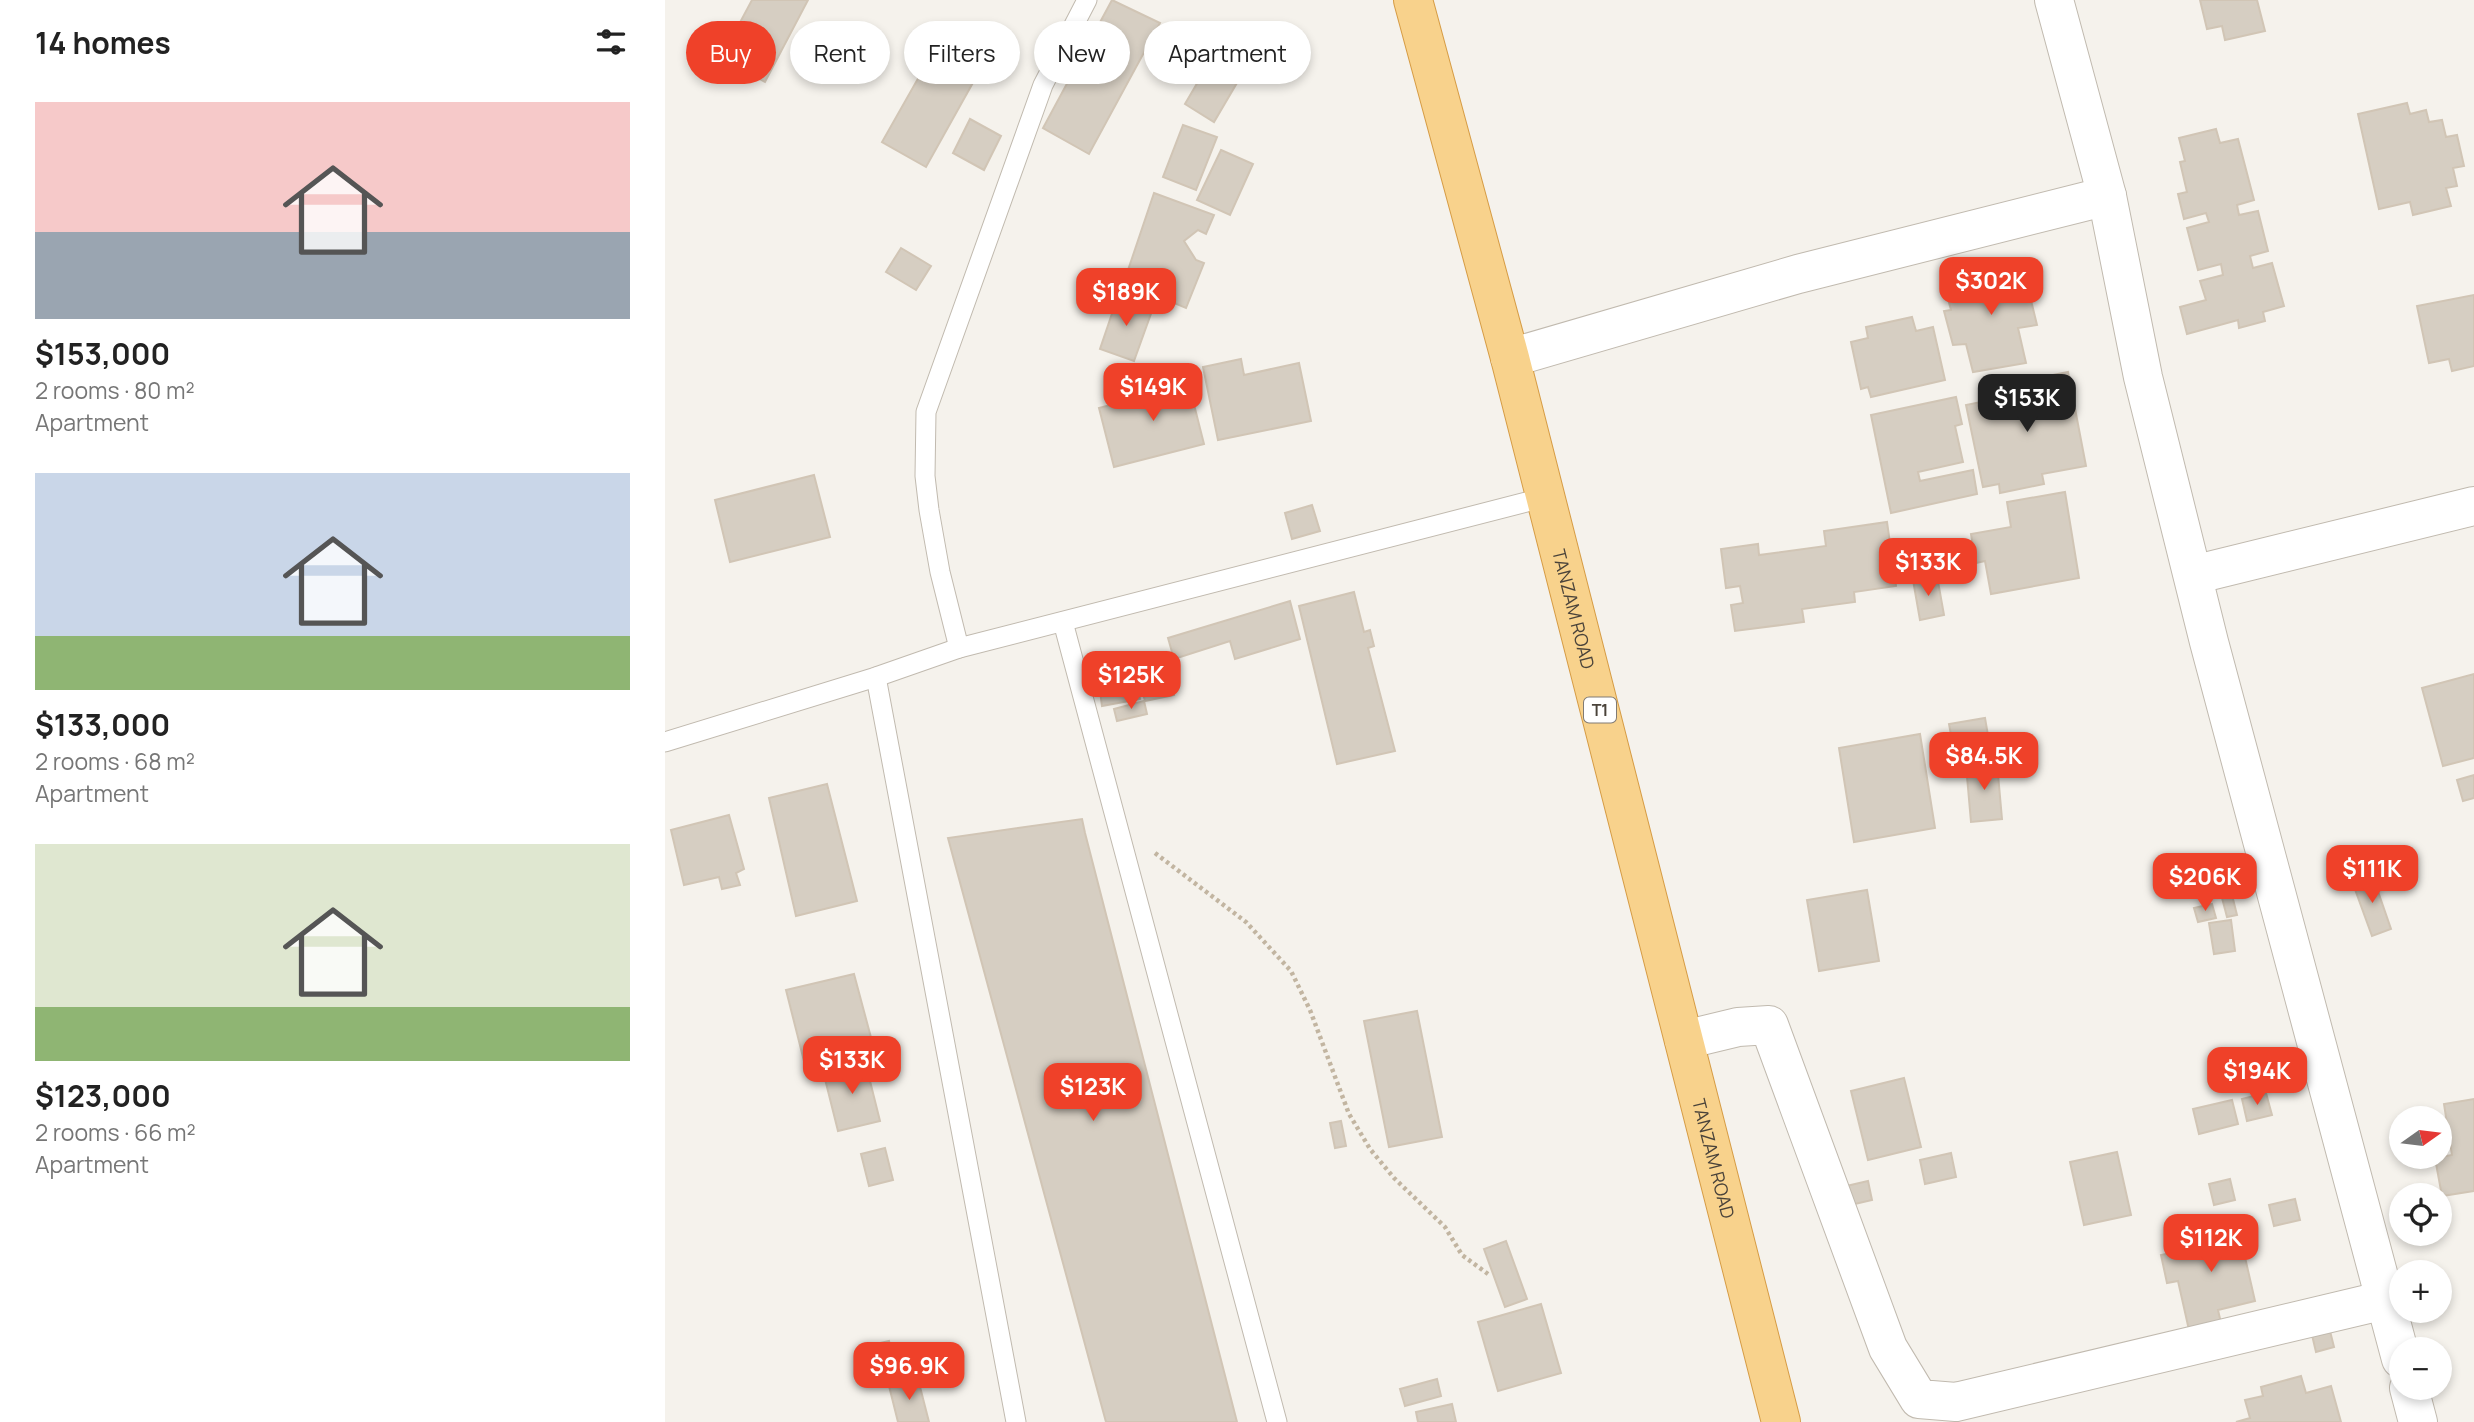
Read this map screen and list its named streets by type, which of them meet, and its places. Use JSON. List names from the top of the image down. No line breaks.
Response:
{"streets":{"highway":["TANZAM ROAD","T1"]},"north":"right","page":{"heading":"14 homes","chip":["Buy","Rent","Filters","New","Apartment"],"list":[{"name":"$153,000","note":"2 rooms · 80 m² · Apartment"},{"name":"$133,000","note":"2 rooms · 68 m² · Apartment"},{"name":"$123,000","note":"2 rooms · 66 m² · Apartment"}],"price":["$302K","$189K","$149K","$153K","$133K","$125K","$84.5K","$111K","$206K","$133K","$194K","$123K","$112K","$96.9K"],"map_buttons":["+","−"]}}
